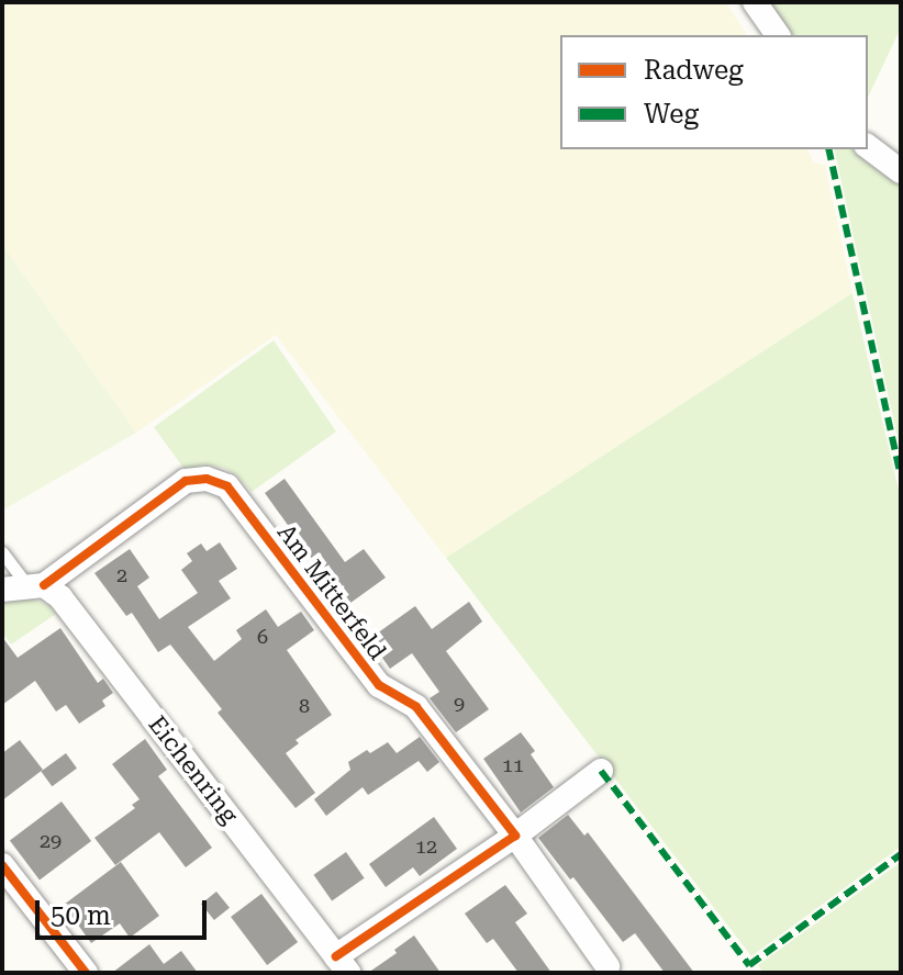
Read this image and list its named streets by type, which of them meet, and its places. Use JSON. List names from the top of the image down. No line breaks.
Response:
{"streets":{"street":["Am Mitterfeld","Eichenring"]},"crossings":[["Am Mitterfeld","Eichenring"]],"house_numbers":["2","6","9","8","11","29","12"],"legend":["Radweg","Weg"],"scale_bar":"50 m"}
